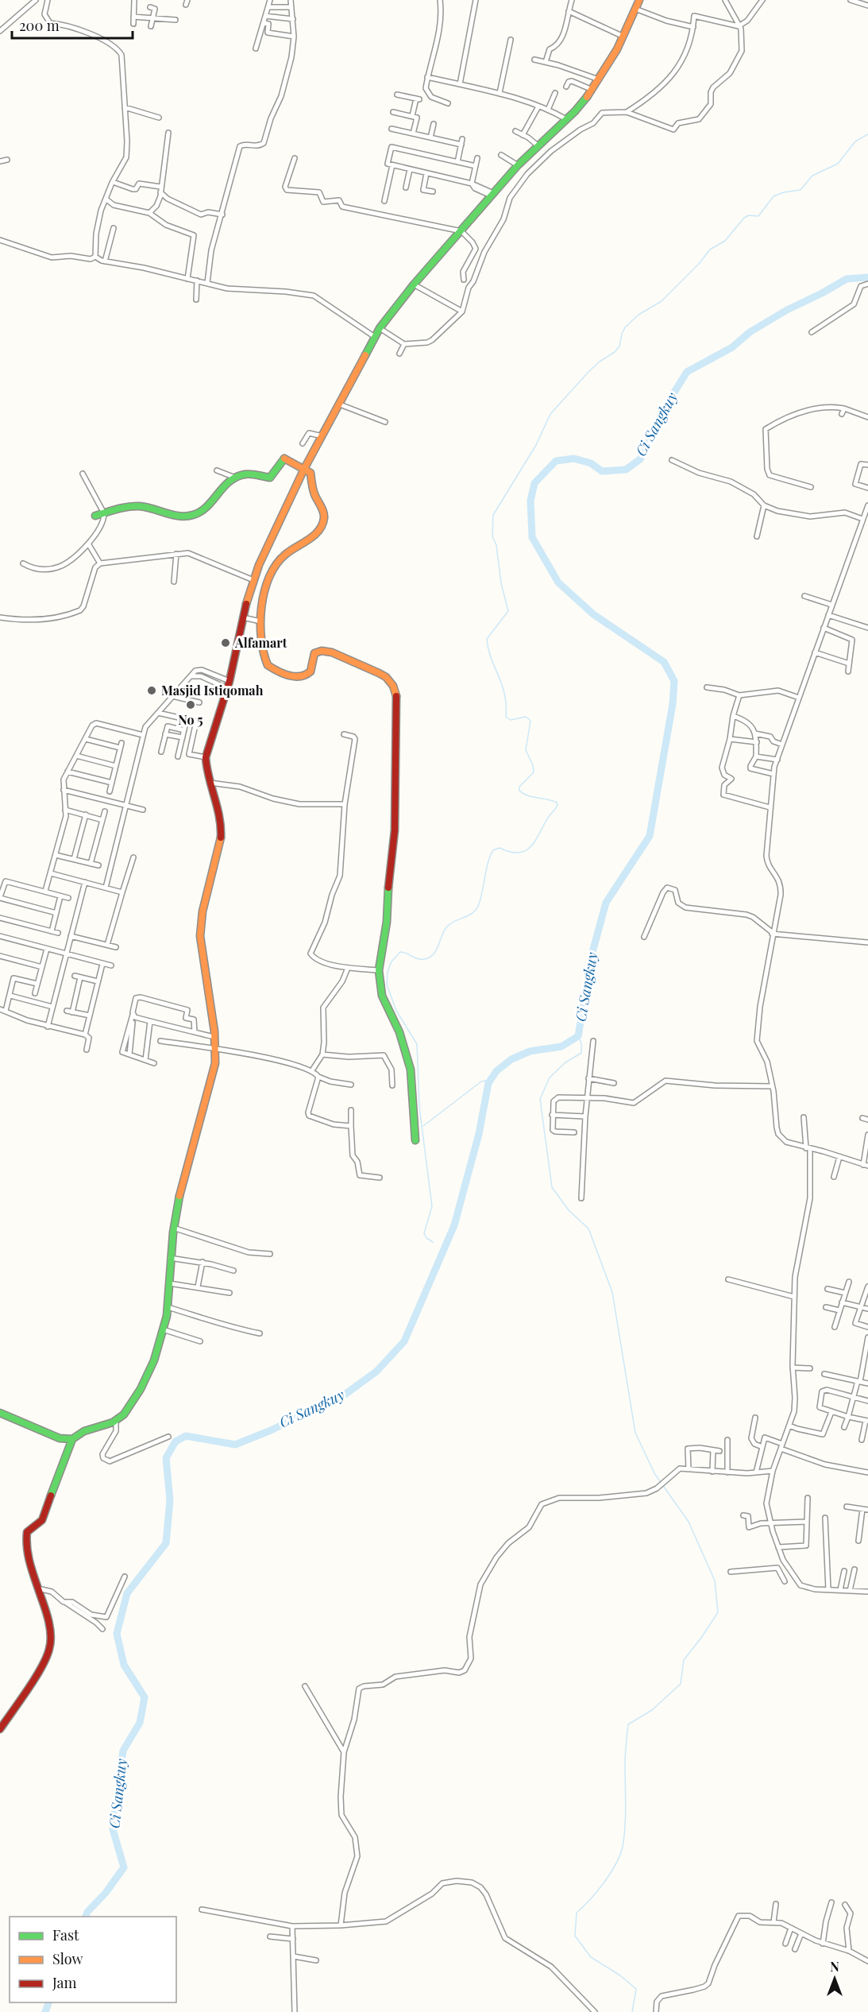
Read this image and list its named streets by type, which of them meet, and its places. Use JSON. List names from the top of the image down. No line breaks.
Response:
{"water":["Ci Sangkuy"],"places":["Alfamart","Masjid Istiqomah","No 5"],"legend":["Fast","Slow","Jam"],"scale_bar":"200 m","north":"top"}
